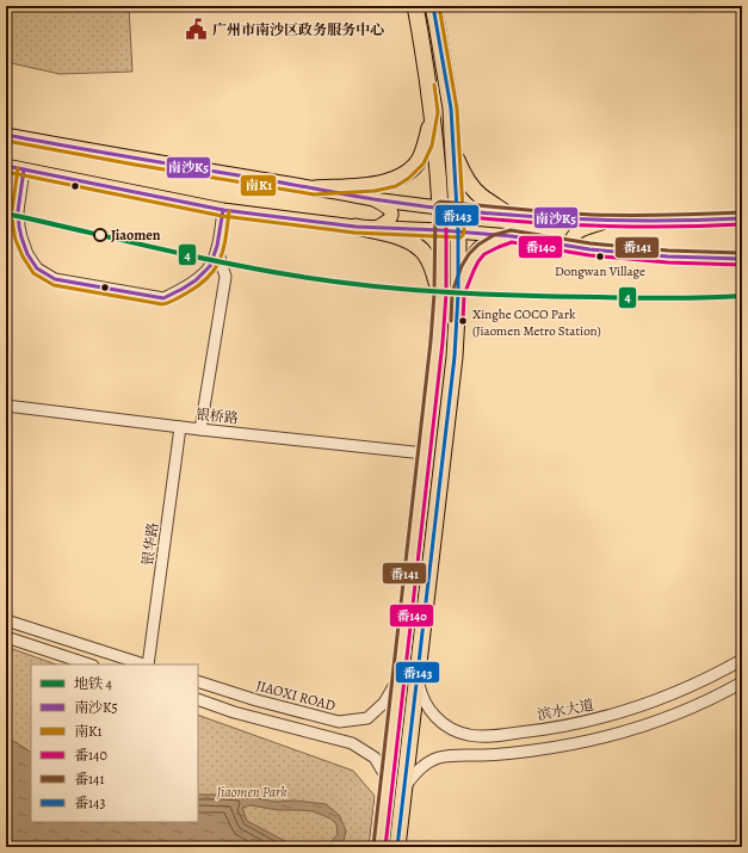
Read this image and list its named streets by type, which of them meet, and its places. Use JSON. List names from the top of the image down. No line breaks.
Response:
{"streets":{"street":["银桥路","银华路","JIAOXI ROAD","滨水大道"]},"crossings":[["银桥路","银华路"]],"parks":["Jiaomen Park"],"places":{"public building":["广州市南沙区政务服务中心"],"other":["Jiaomen","Dongwan Village","Xinghe COCO Park (Jiaomen Metro Station)"]},"lines":["transit line 南K1","transit line 番143","transit line 南沙K5","transit line 番141","metro line 4","transit line 番140"],"legend":["地铁 4","南沙K5","南K1","番140","番141","番143"]}
